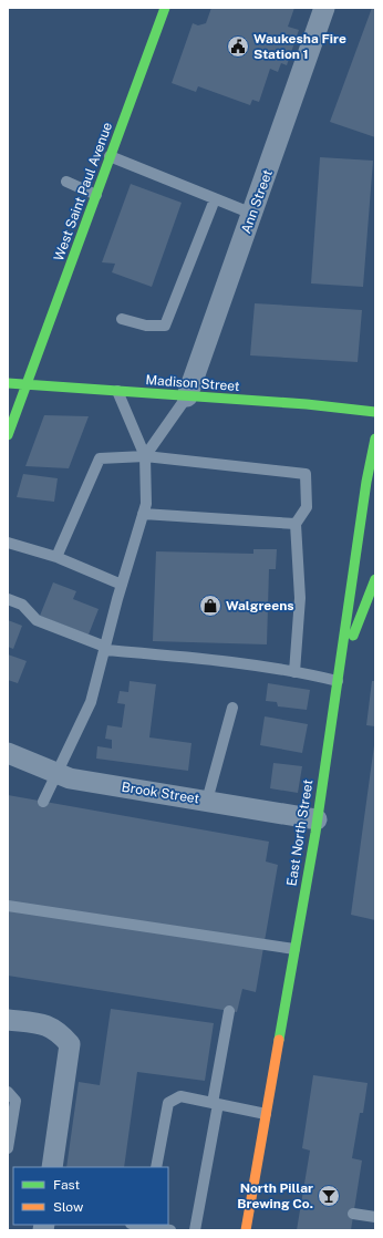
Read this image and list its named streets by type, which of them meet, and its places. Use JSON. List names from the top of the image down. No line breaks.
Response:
{"streets":{"main road":["West Saint Paul Avenue","Madison Street","East North Street"],"street":["Ann Street","Brook Street"]},"crossings":[["West Saint Paul Avenue","Madison Street"],["Ann Street","Madison Street"],["Brook Street","East North Street"]],"places":{"public building":["Waukesha Fire Station 1"],"shop":["Walgreens"],"bar":["North Pillar Brewing Co."]},"legend":["Fast","Slow"]}
